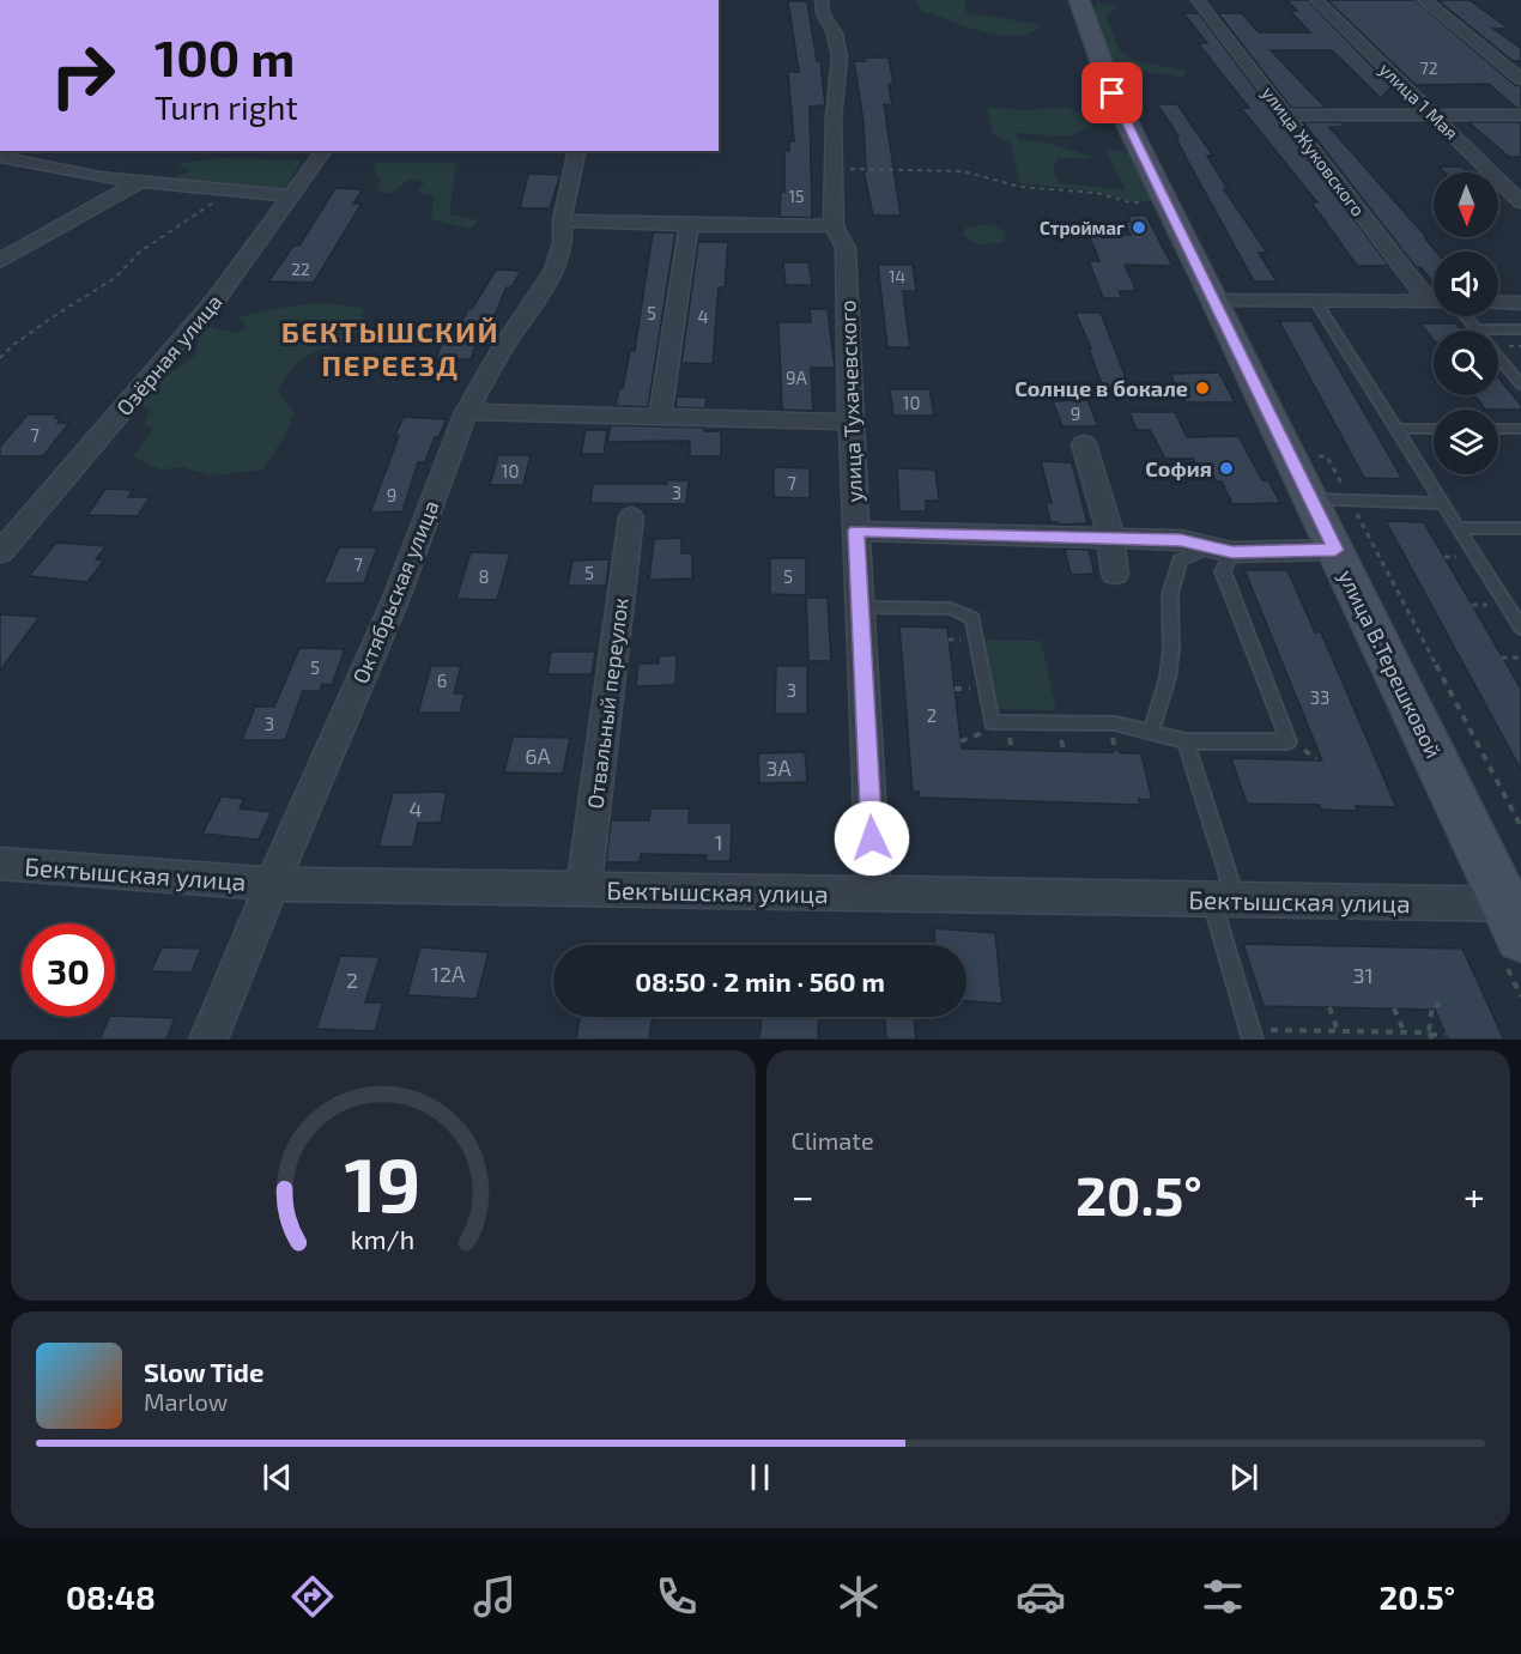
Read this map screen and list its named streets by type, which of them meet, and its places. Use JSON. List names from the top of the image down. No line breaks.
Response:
{"streets":{"main road":["улица В.Терешковой"],"street":["улица 1 Мая","улица Жуковского","Озёрная улица","улица Тухачевского","Октябрьская улица","Отвальный переулок","Бектышская улица"]},"crossings":[["улица Тухачевского","Бектышская улица"],["Октябрьская улица","Бектышская улица"],["улица В.Терешковой","Бектышская улица"],["Отвальный переулок","Бектышская улица"]],"districts":["БЕКТЫШСКИЙ ПЕРЕЕЗД"],"places":["Строймаг","Солнце в бокале","София"],"house_numbers":["72","15","22","14","5","4","9А","10","9","7","10","7","3","9","7","5","8","5","5","6","3","33","2","3","6А","3А","4","1","12А","31","2"],"north":"bottom","page":{"turn":["100 m","Turn right"],"limit":"30","trip":"08:50 · 2 min · 560 m","tile":"Climate","heat":["−","20.5°","+"],"song":["Slow Tide","Marlow"],"tabs":["08:48","20.5°"],"gauge":["19","km/h"]}}
